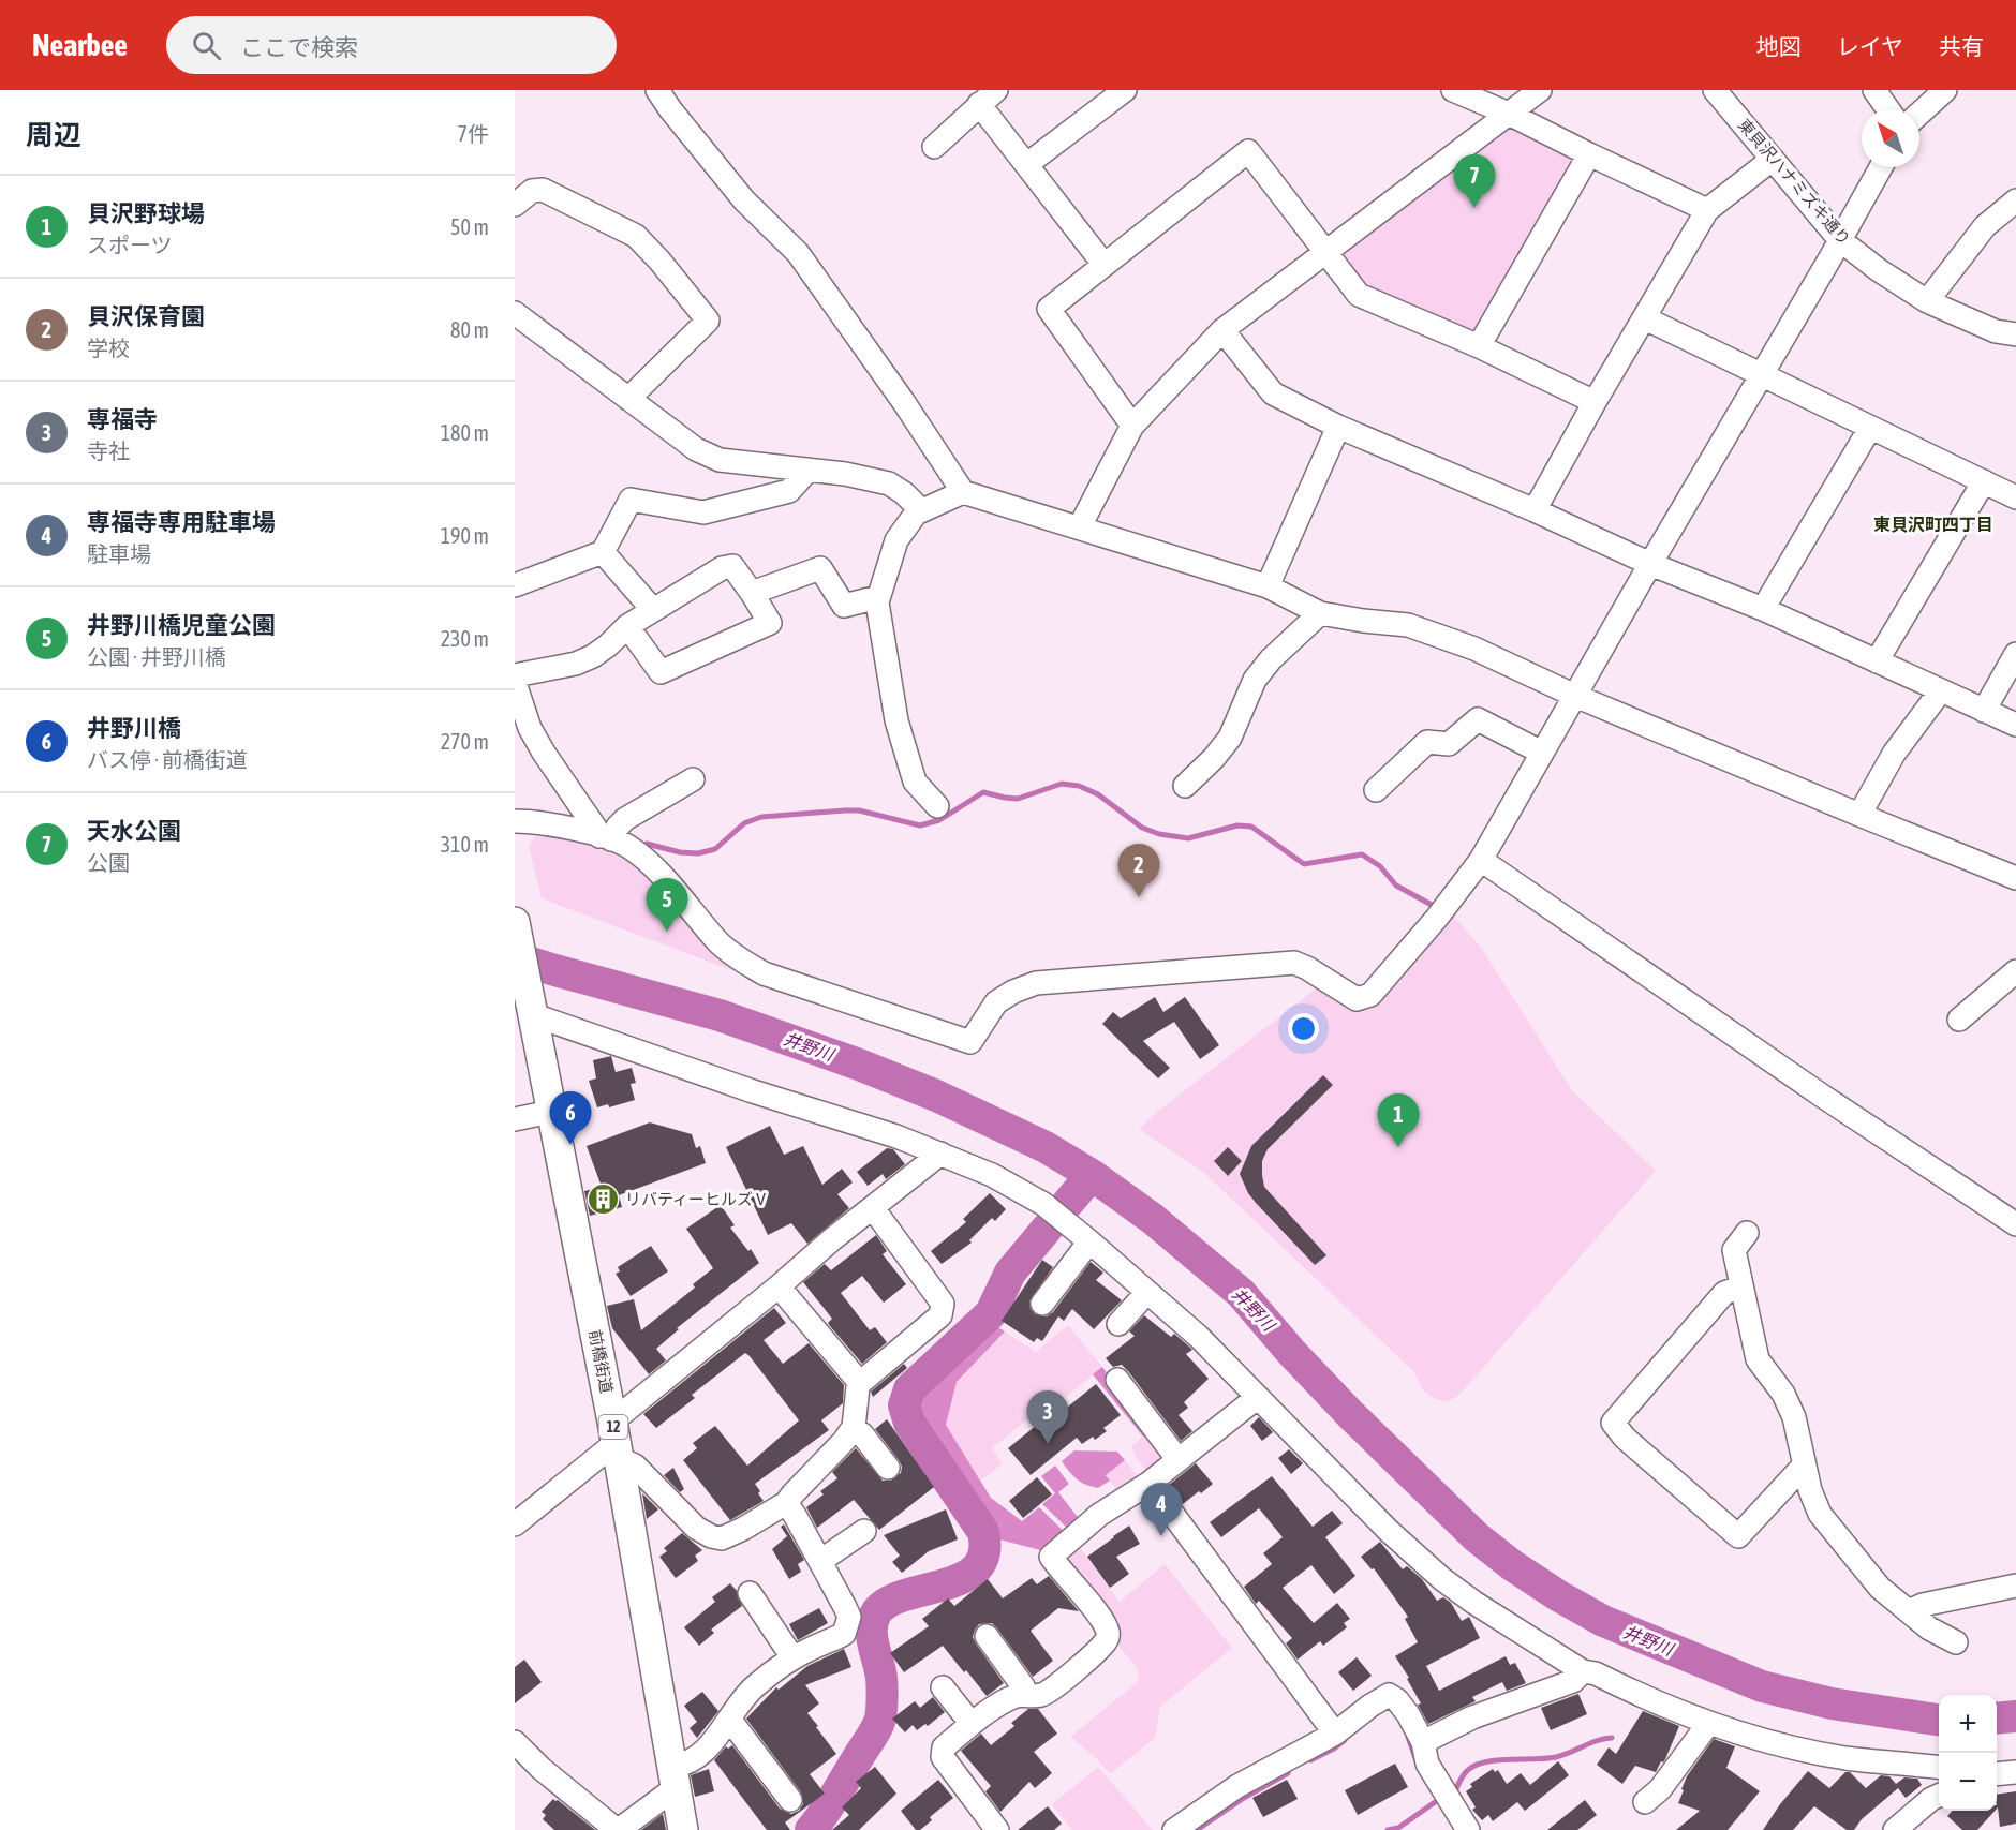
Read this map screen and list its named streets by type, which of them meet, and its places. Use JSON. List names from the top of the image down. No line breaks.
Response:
{"streets":{"main road":["前橋街道","12"],"street":["東貝沢ハナミズキ通り"]},"crossings":[["前橋街道","12"]],"districts":["東貝沢町四丁目"],"water":["井野川"],"places":{"building":["リバティーヒルズⅤ"]},"north":"top left","page":{"header":"Nearbee","search":"ここで検索","nav":["地図","レイヤ","共有"],"heading":["周辺","7件"],"pins":["7","2","5","6","1","3","4"],"list":[{"mark":"1","name":"貝沢野球場","note":"スポーツ","value":"50 m"},{"mark":"2","name":"貝沢保育園","note":"学校","value":"80 m"},{"mark":"3","name":"専福寺","note":"寺社","value":"180 m"},{"mark":"4","name":"専福寺専用駐車場","note":"駐車場","value":"190 m"},{"mark":"5","name":"井野川橋児童公園","note":"公園 · 井野川橋","value":"230 m"},{"mark":"6","name":"井野川橋","note":"バス停 · 前橋街道","value":"270 m"},{"mark":"7","name":"天水公園","note":"公園","value":"310 m"}],"map_buttons":["+","−"]}}
